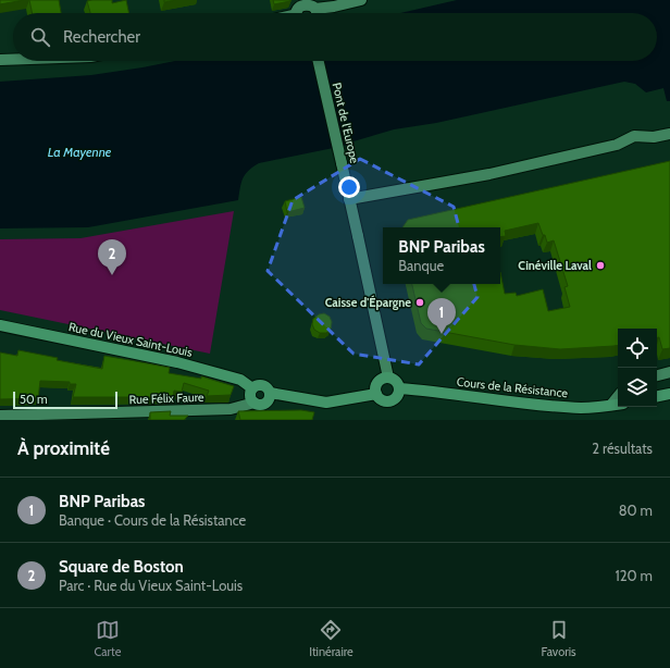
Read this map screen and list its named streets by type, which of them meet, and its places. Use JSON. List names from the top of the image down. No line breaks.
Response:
{"streets":{"main road":["Rue du Vieux Saint-Louis","Cours de la Résistance"],"street":["Pont de l'Europe","Rue Félix Faure"]},"crossings":[["Rue du Vieux Saint-Louis","Rue Félix Faure"]],"water":["La Mayenne"],"places":["Cinéville Laval","Caisse d'Épargne"],"scale_bar":"50 m","page":{"search":"Rechercher","popup":["BNP Paribas","Banque"],"pins":["2","1"],"scale":"50 m","heading":["À proximité","2 résultats"],"list":[{"mark":"1","name":"BNP Paribas","note":"Banque · Cours de la Résistance","value":"80 m"},{"mark":"2","name":"Square de Boston","note":"Parc · Rue du Vieux Saint-Louis","value":"120 m"}],"nav":["Carte","Itinéraire","Favoris"]}}
